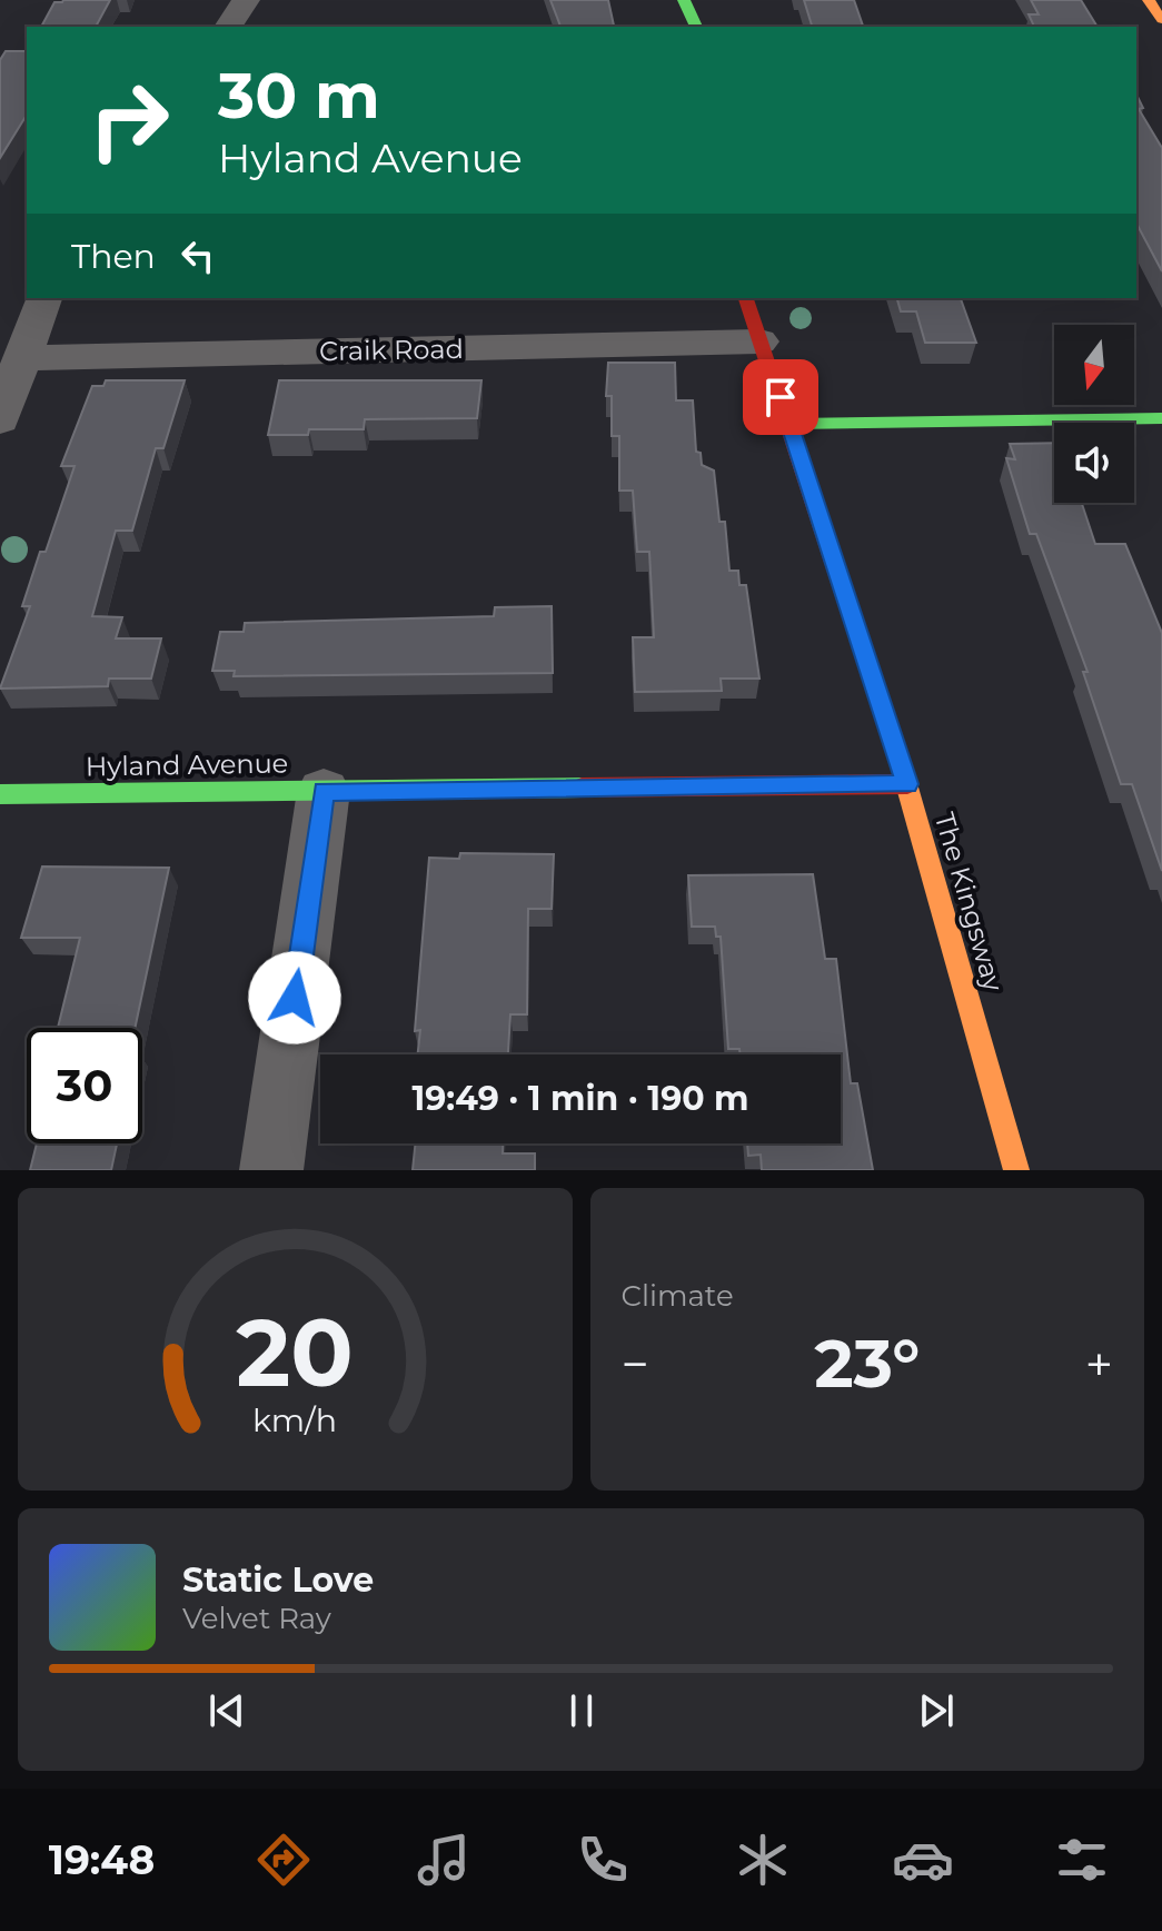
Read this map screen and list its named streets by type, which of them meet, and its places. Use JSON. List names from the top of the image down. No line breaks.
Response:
{"streets":{"street":["Craik Road","Hyland Avenue","The Kingsway"]},"crossings":[["Craik Road","The Kingsway"],["Hyland Avenue","The Kingsway"]],"north":"bottom","page":{"turn":["30 m","Hyland Avenue"],"then":"Then","limit":"30","trip":"19:49 · 1 min · 190 m","tile":"Climate","heat":["−","23°","+"],"song":["Static Love","Velvet Ray"],"tabs":"19:48","gauge":["20","km/h"]}}
